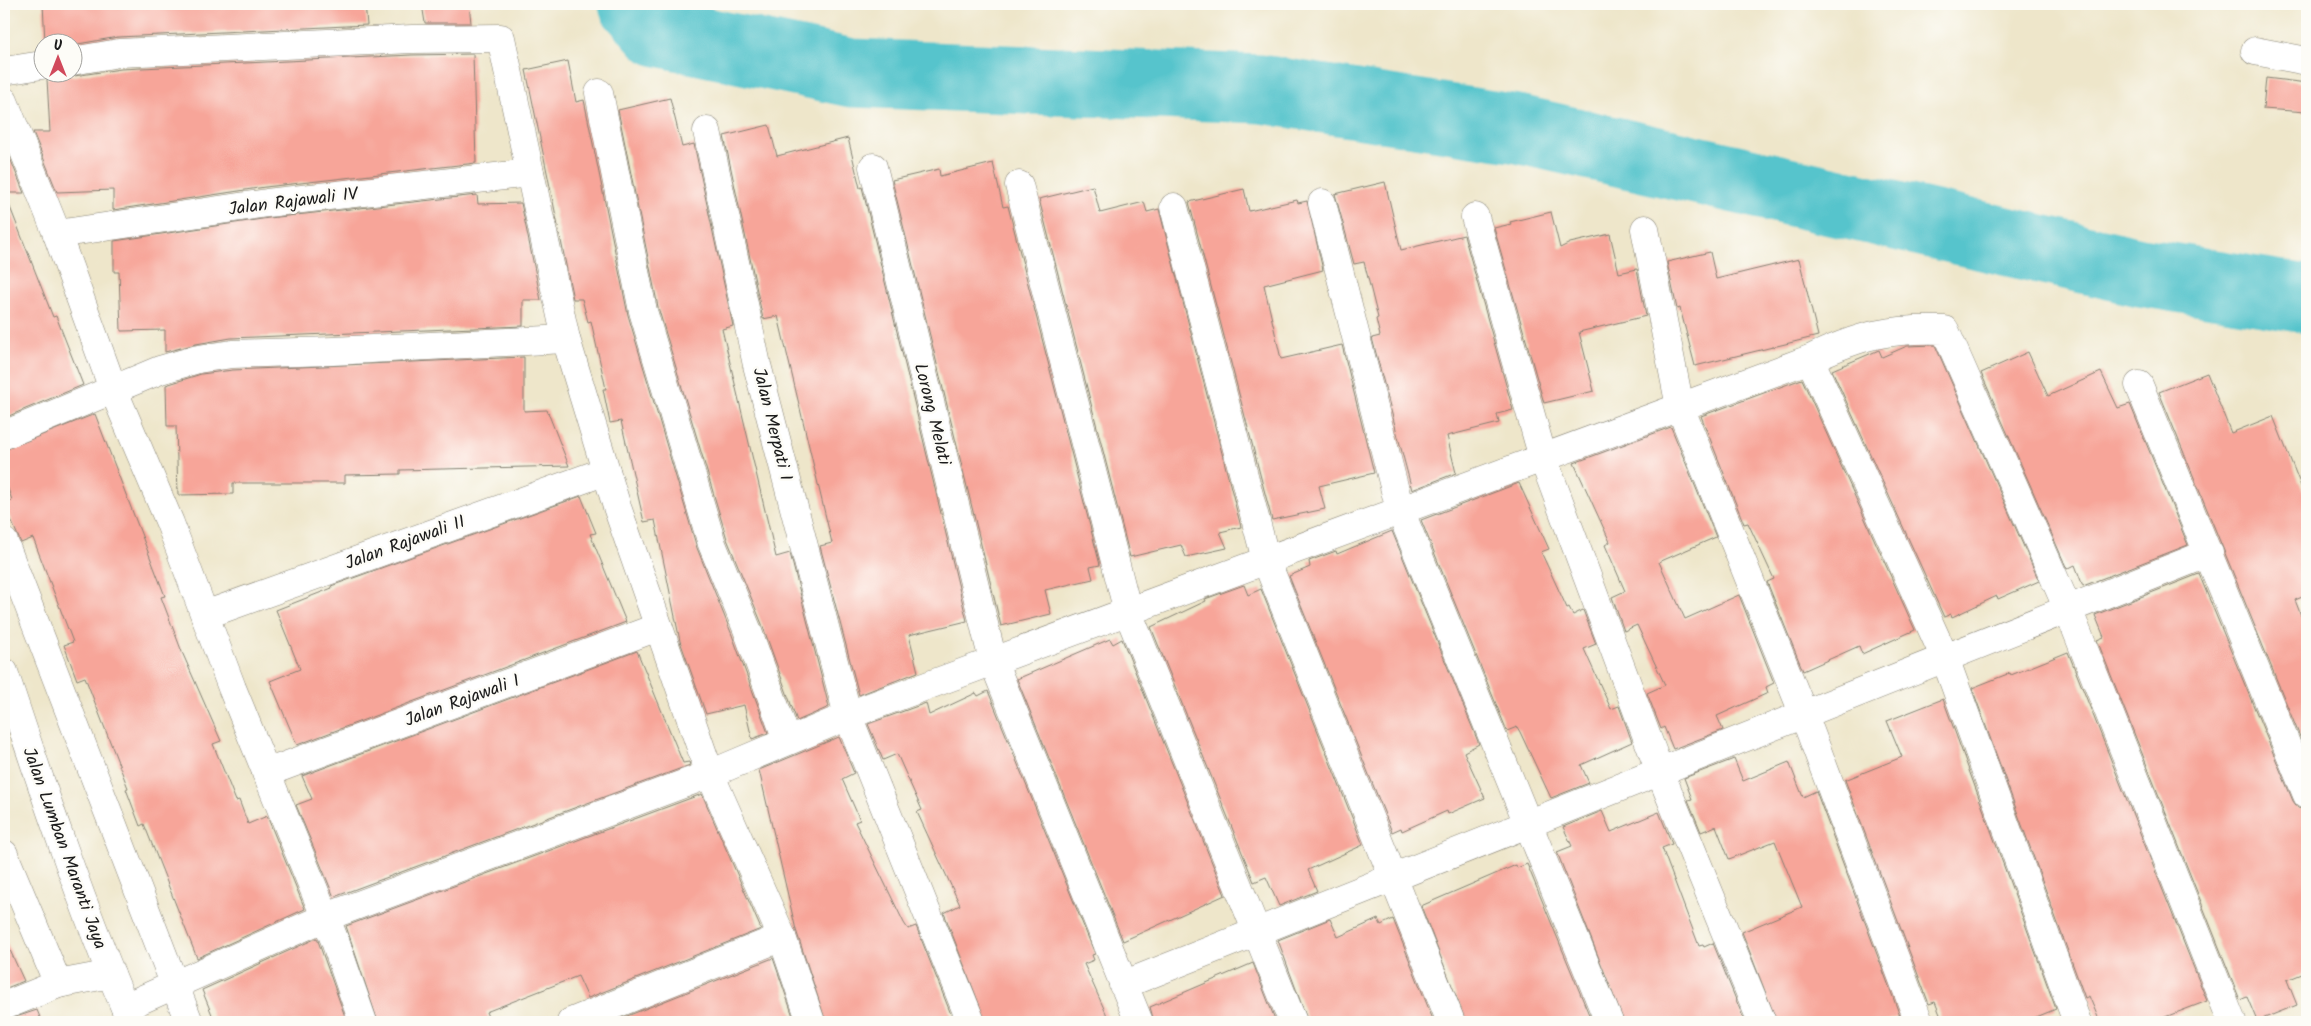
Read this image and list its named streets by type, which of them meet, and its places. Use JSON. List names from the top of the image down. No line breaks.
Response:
{"streets":{"street":["Jalan Rajawali IV","Lorong Melati","Jalan Merpati I","Jalan Rajawali II","Jalan Rajawali I","Jalan Lumban Maranti Jaya"]},"north":"top"}
